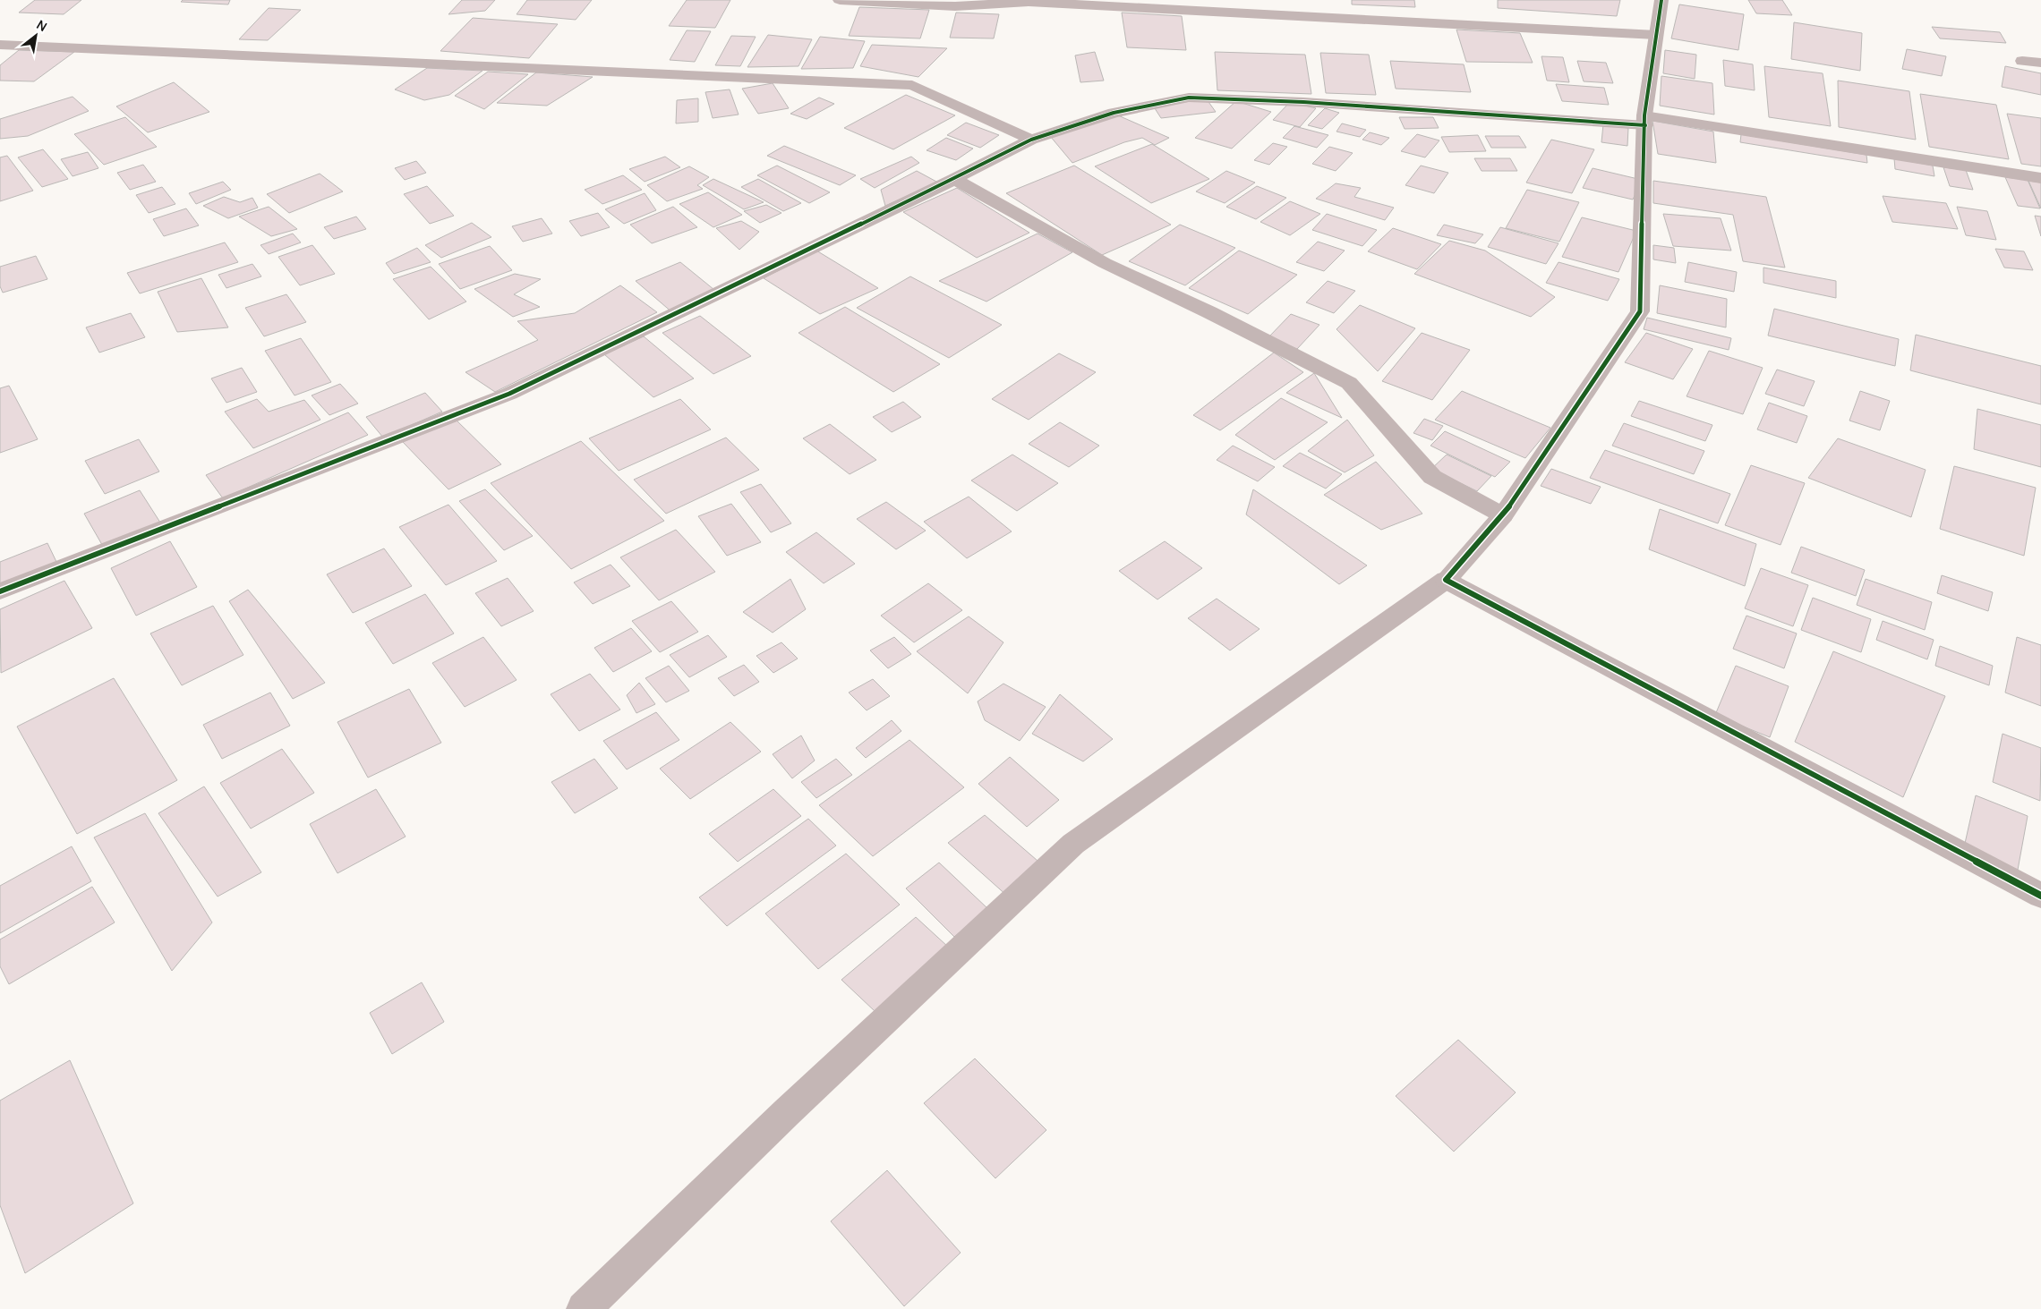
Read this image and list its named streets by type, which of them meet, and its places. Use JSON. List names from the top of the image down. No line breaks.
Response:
{"north":"top right"}
